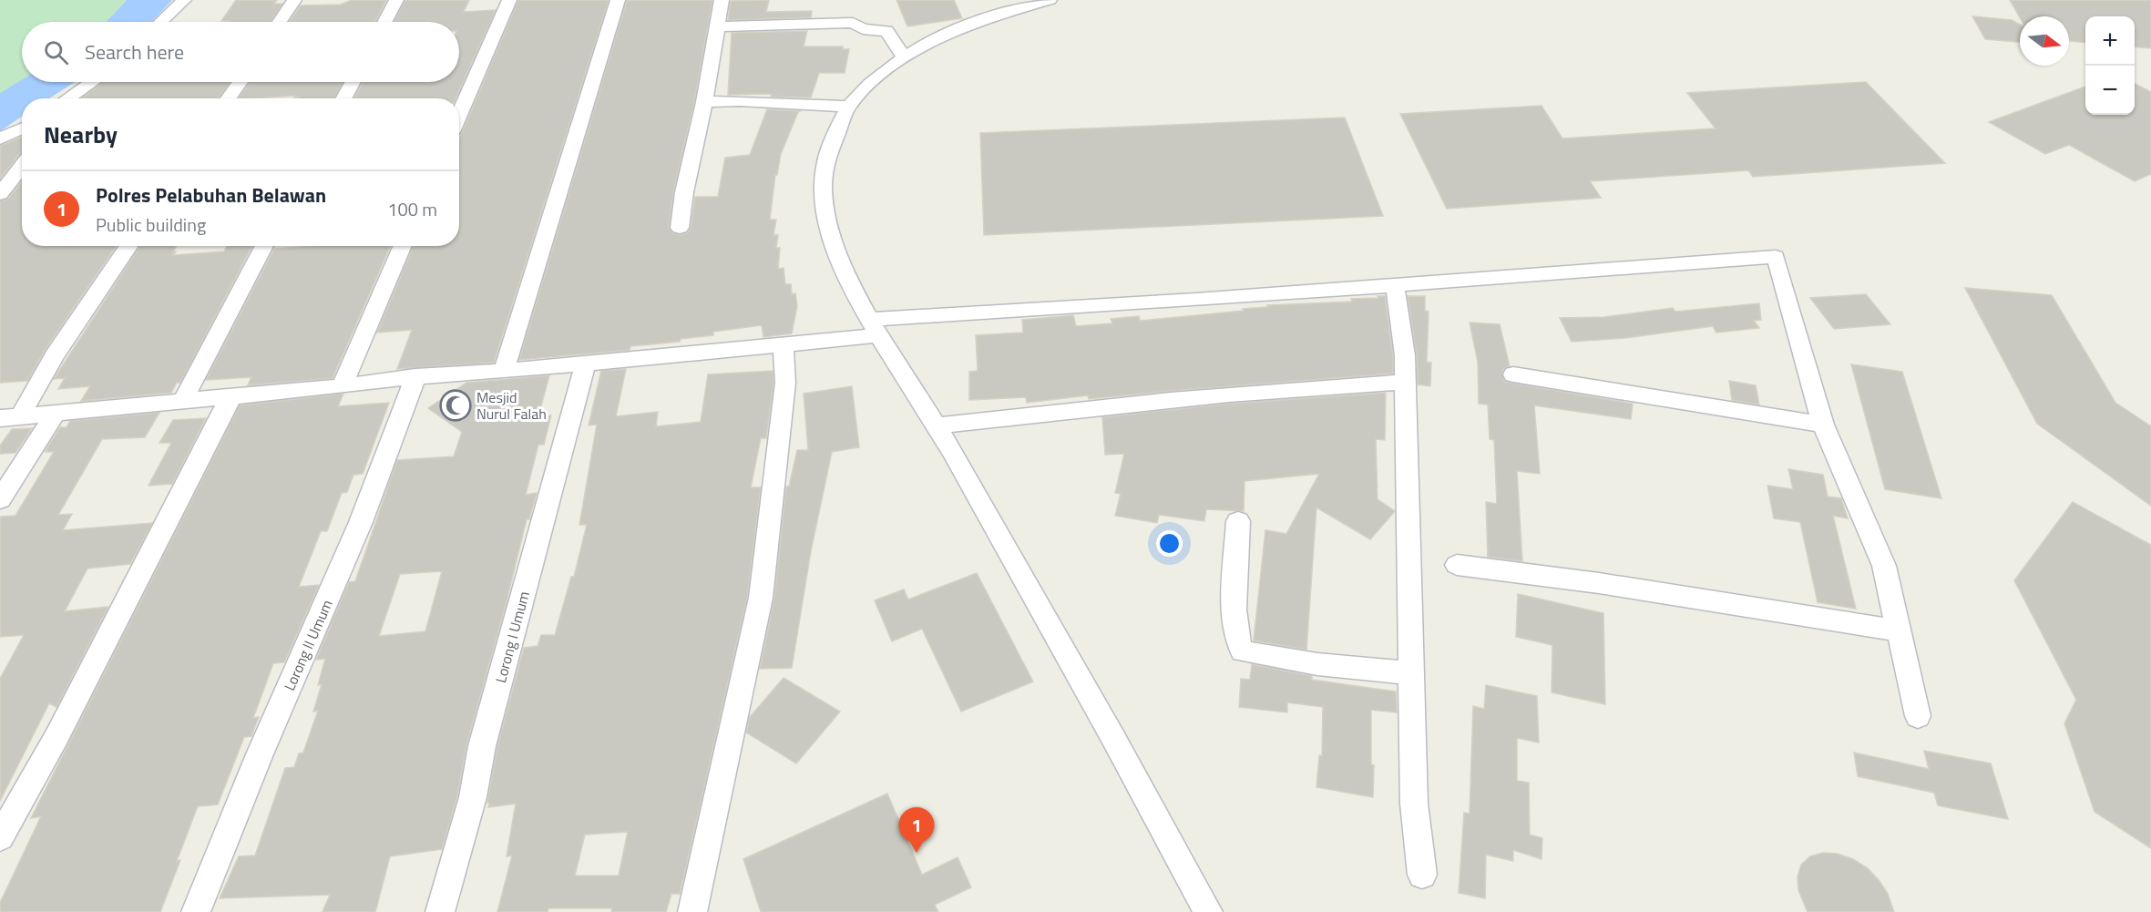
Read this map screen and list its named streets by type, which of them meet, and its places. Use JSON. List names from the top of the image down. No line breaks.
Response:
{"streets":{"street":["Lorong I Umum","Lorong II Umum"]},"places":{"mosque":["Mesjid Nurul Falah"]},"north":"right","page":{"map_buttons":["+","−"],"search":"Search here","heading":"Nearby","list":[{"mark":"1","name":"Polres Pelabuhan Belawan","note":"Public building","value":"100 m"}],"pins":"1"}}
